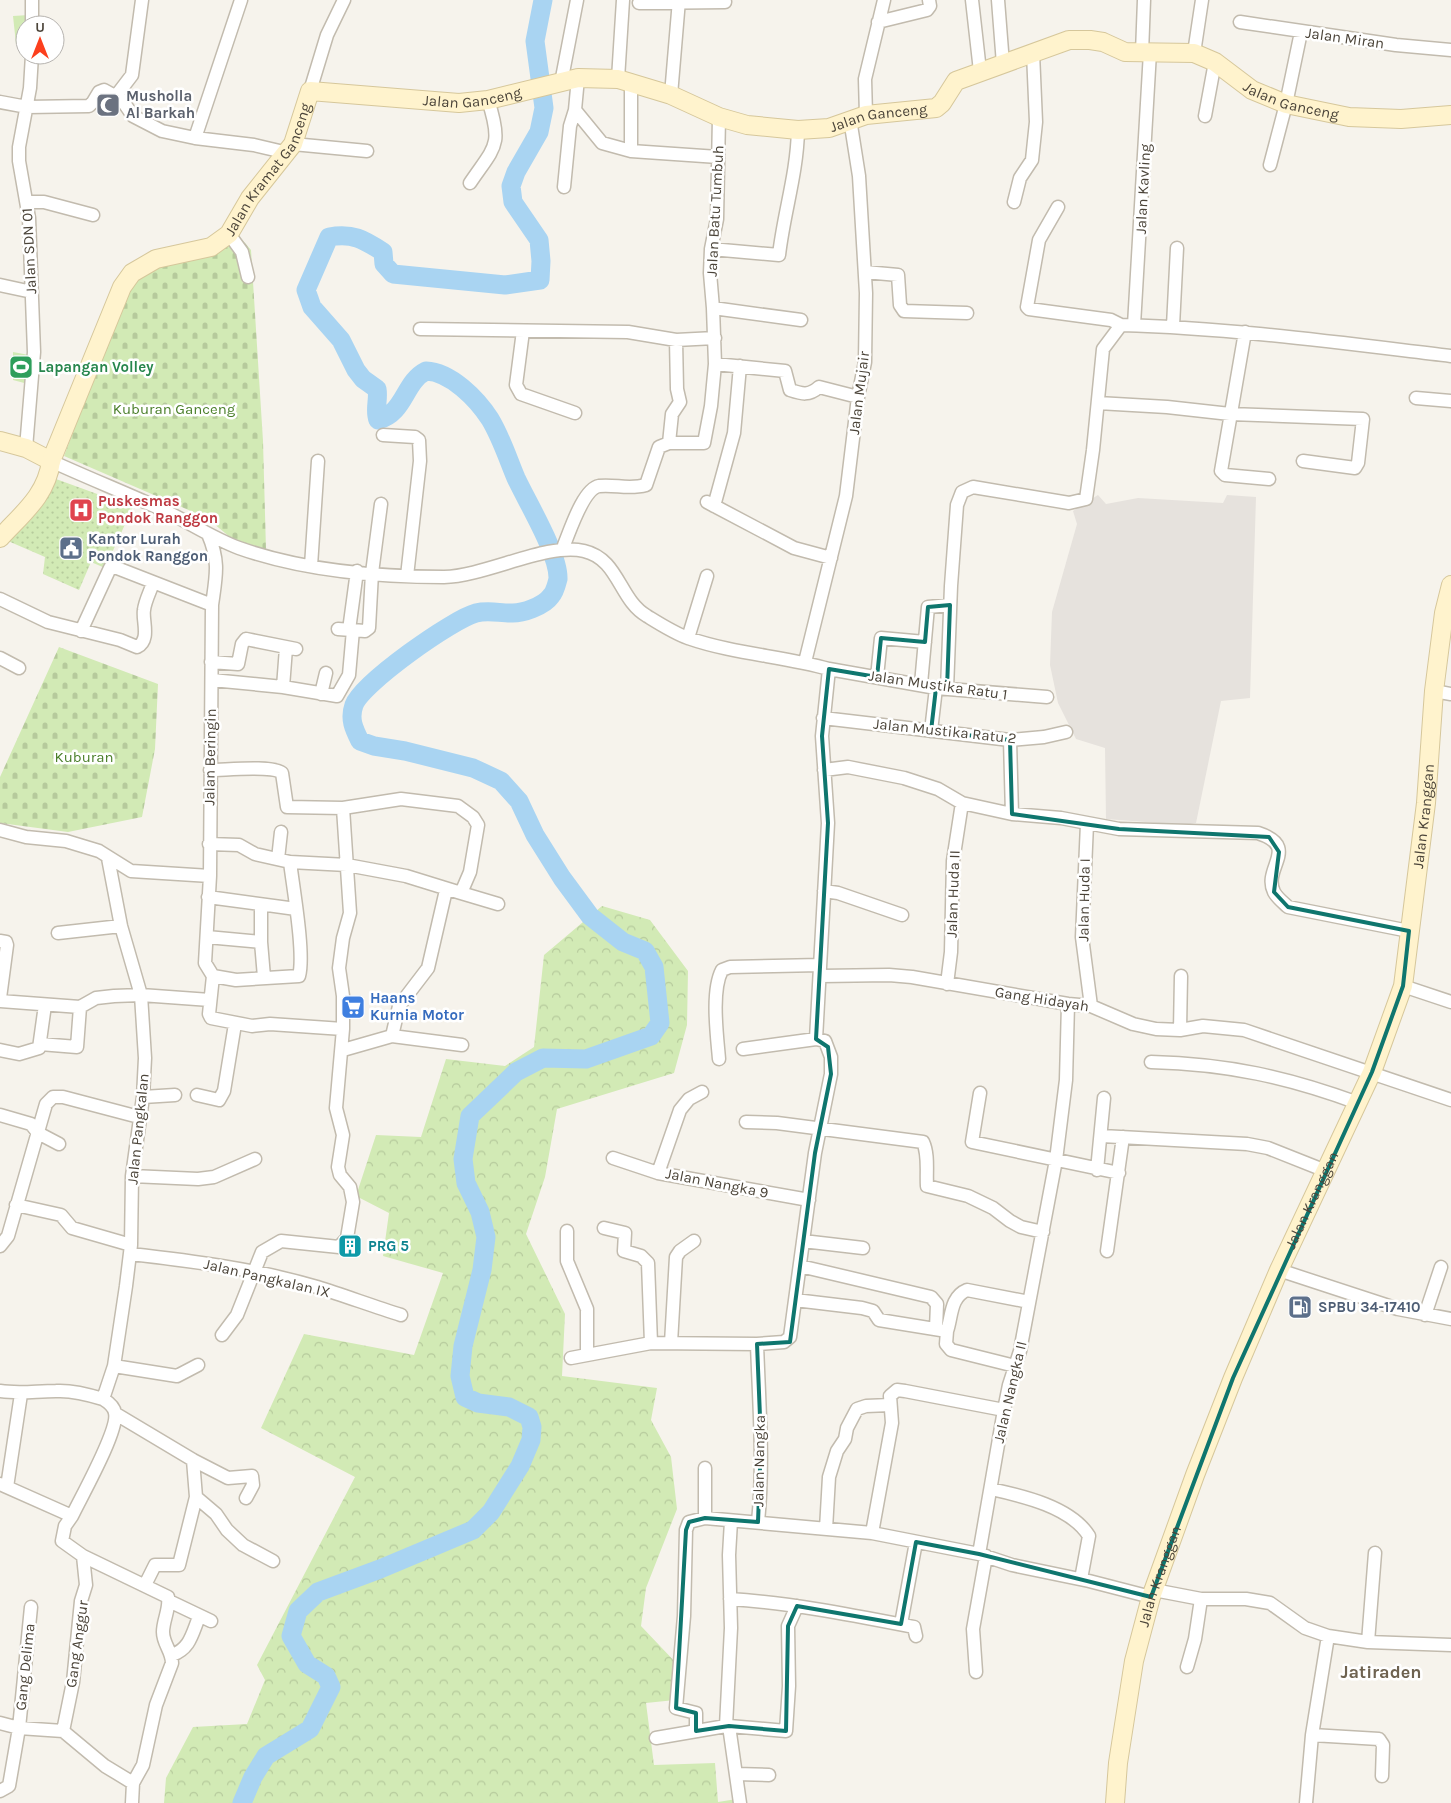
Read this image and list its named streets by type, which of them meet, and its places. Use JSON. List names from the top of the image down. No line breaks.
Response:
{"streets":{"street":["Jalan Miran","Jalan Ganceng","Jalan Kramat Ganceng","Jalan Kavling","Jalan Batu Tumbuh","Jalan SDN 01","Jalan Mujair","Jalan Mustika Ratu 1","Jalan Mustika Ratu 2","Jalan Beringin","Jalan Kranggan","Jalan Huda II","Jalan Huda I","Gang Hidayah","Jalan Pangkalan","Jalan Nangka 9","Jalan Pangkalan IX","Jalan Nangka II","Jalan Nangka","Gang Anggur","Gang Delima"]},"crossings":[["Jalan Ganceng","Jalan Kramat Ganceng"],["Jalan Ganceng","Jalan Kavling"],["Jalan Ganceng","Jalan Batu Tumbuh"],["Jalan Ganceng","Jalan Mujair"],["Jalan Mujair","Jalan Mustika Ratu 1"],["Jalan Kranggan","Gang Hidayah"],["Jalan Kranggan","Jalan Nangka"],["Jalan Huda II","Gang Hidayah"],["Jalan Huda I","Gang Hidayah"],["Gang Hidayah","Jalan Nangka II"],["Jalan Pangkalan","Jalan Pangkalan IX"],["Jalan Nangka II","Jalan Nangka"]],"districts":["Jatiraden"],"parks":["Kuburan Ganceng","Kuburan"],"places":{"mosque":["Musholla Al Barkah"],"sports":["Lapangan Volley"],"hospital":["Puskesmas Pondok Ranggon"],"public building":["Kantor Lurah Pondok Ranggon"],"supermarket":["Haans Kurnia Motor"],"building":["PRG 5"],"fuel station":["SPBU 34-17410"]},"north":"top"}
